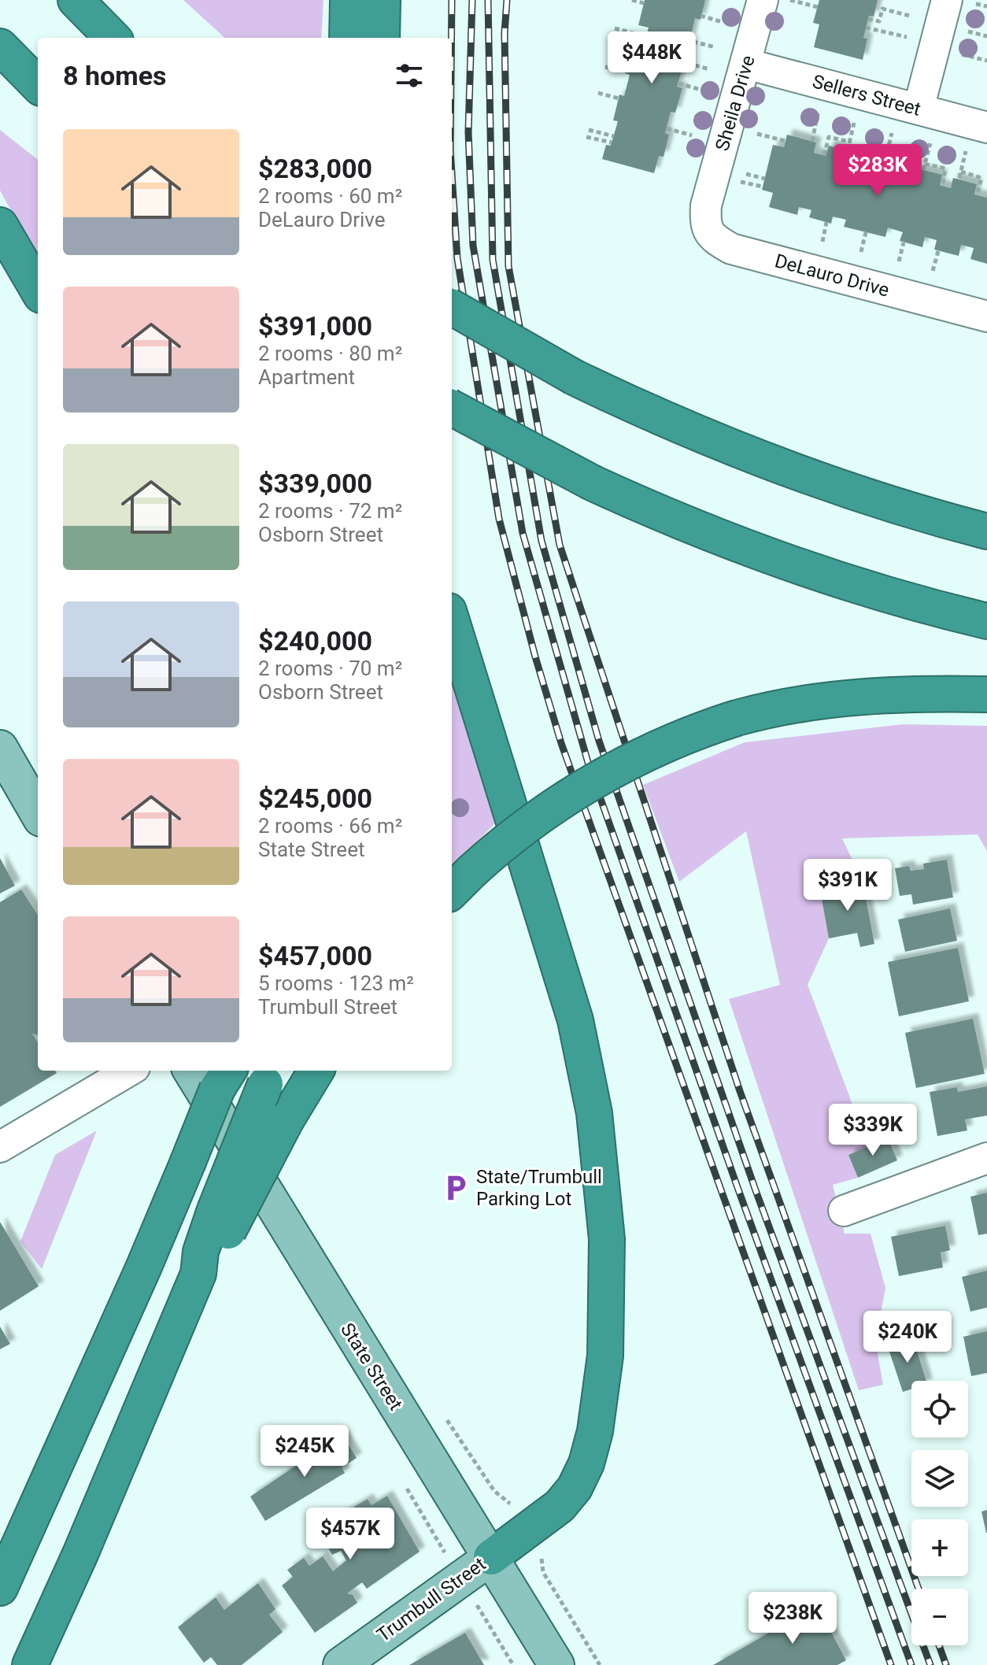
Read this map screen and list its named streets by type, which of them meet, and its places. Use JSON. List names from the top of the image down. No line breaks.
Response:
{"streets":{"main road":["State Street","Trumbull Street"],"street":["Sellers Street","Sheila Drive","DeLauro Drive"]},"crossings":[["Sellers Street","Sheila Drive"],["Sheila Drive","DeLauro Drive"],["State Street","Trumbull Street"]],"places":{"parking":["State/Trumbull Parking Lot"]},"page":{"price":["$448K","$283K","$391K","$339K","$240K","$245K","$457K","$238K"],"heading":"8 homes","list":[{"name":"$283,000","note":"2 rooms · 60 m² · DeLauro Drive"},{"name":"$391,000","note":"2 rooms · 80 m² · Apartment"},{"name":"$339,000","note":"2 rooms · 72 m² · Osborn Street"},{"name":"$240,000","note":"2 rooms · 70 m² · Osborn Street"},{"name":"$245,000","note":"2 rooms · 66 m² · State Street"},{"name":"$457,000","note":"5 rooms · 123 m² · Trumbull Street"}],"map_buttons":["+","−"]}}
